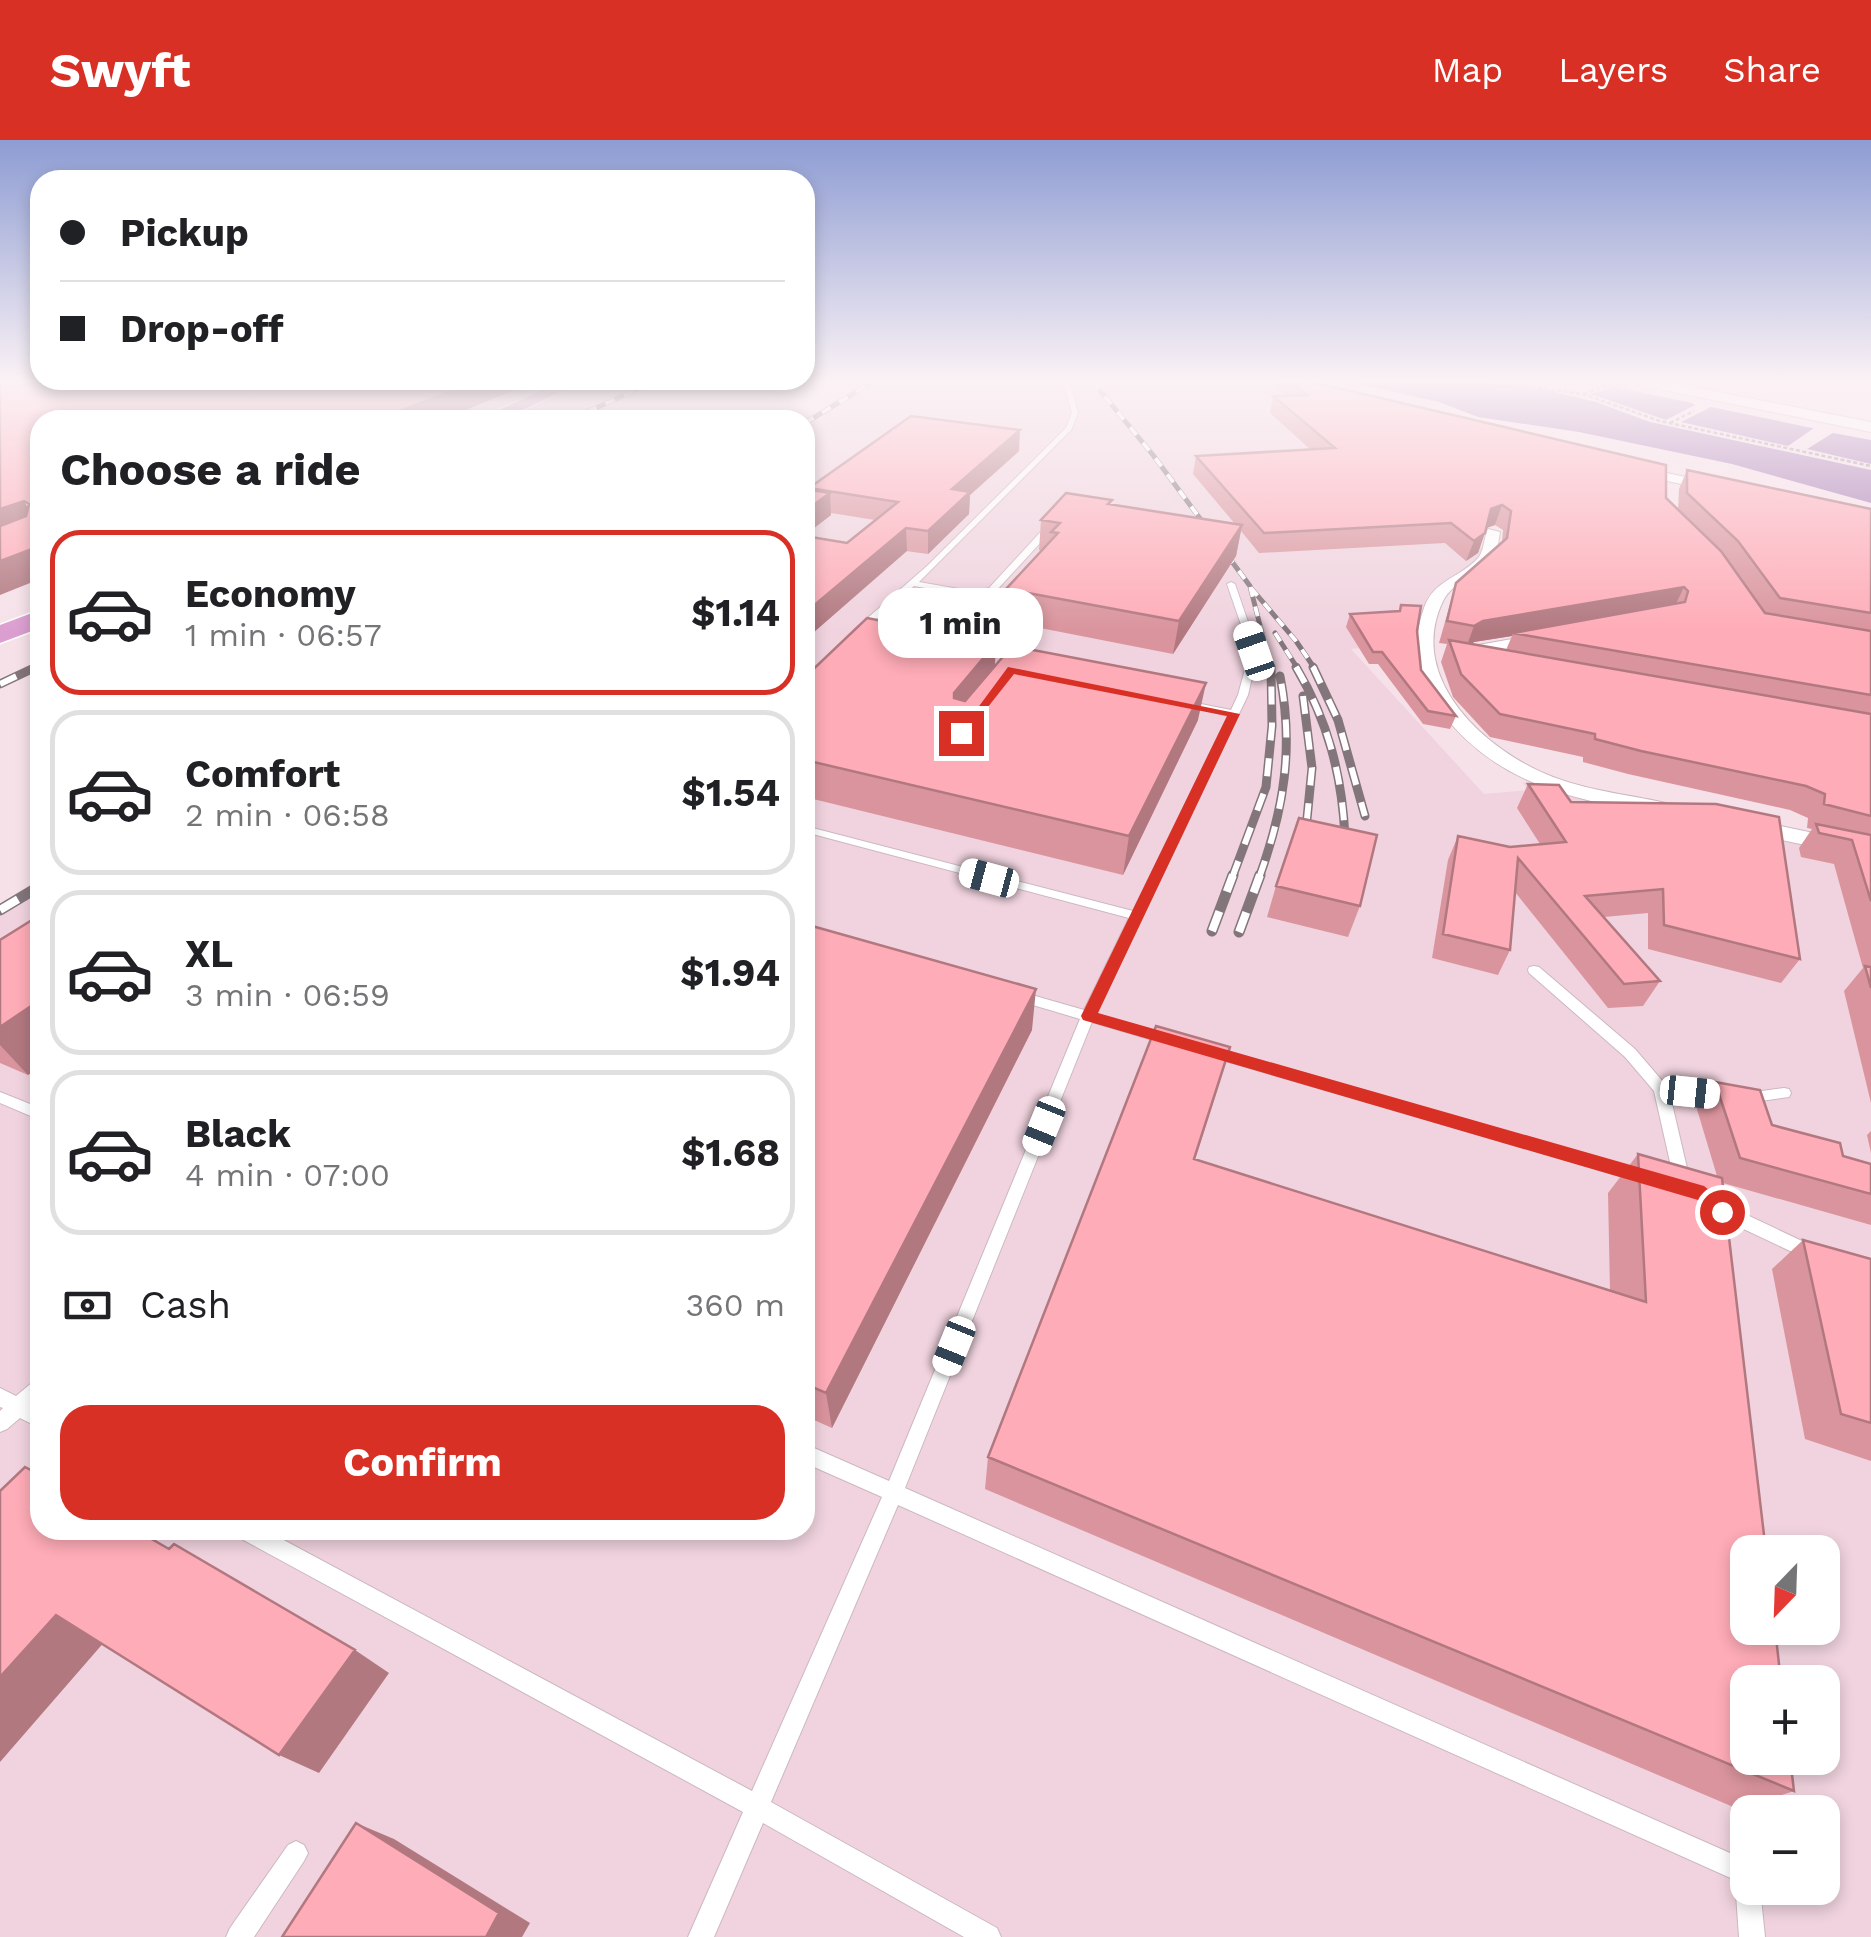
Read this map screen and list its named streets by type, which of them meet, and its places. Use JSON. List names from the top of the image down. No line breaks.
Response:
{"north":"bottom left","page":{"header":"Swyft","nav":["Map","Layers","Share"],"banner":["Pickup","Drop-off"],"heading":"Choose a ride","list":[{"name":"Economy","note":"1 min · 06:57","value":"$1.14"},{"name":"Comfort","note":"2 min · 06:58","value":"$1.54"},{"name":"XL","note":"3 min · 06:59","value":"$1.94"},{"name":"Black","note":"4 min · 07:00","value":"$1.68"}],"bubble":"1 min","pay":["Cash","360 m"],"buttons":"Confirm","map_buttons":["+","−"]}}
